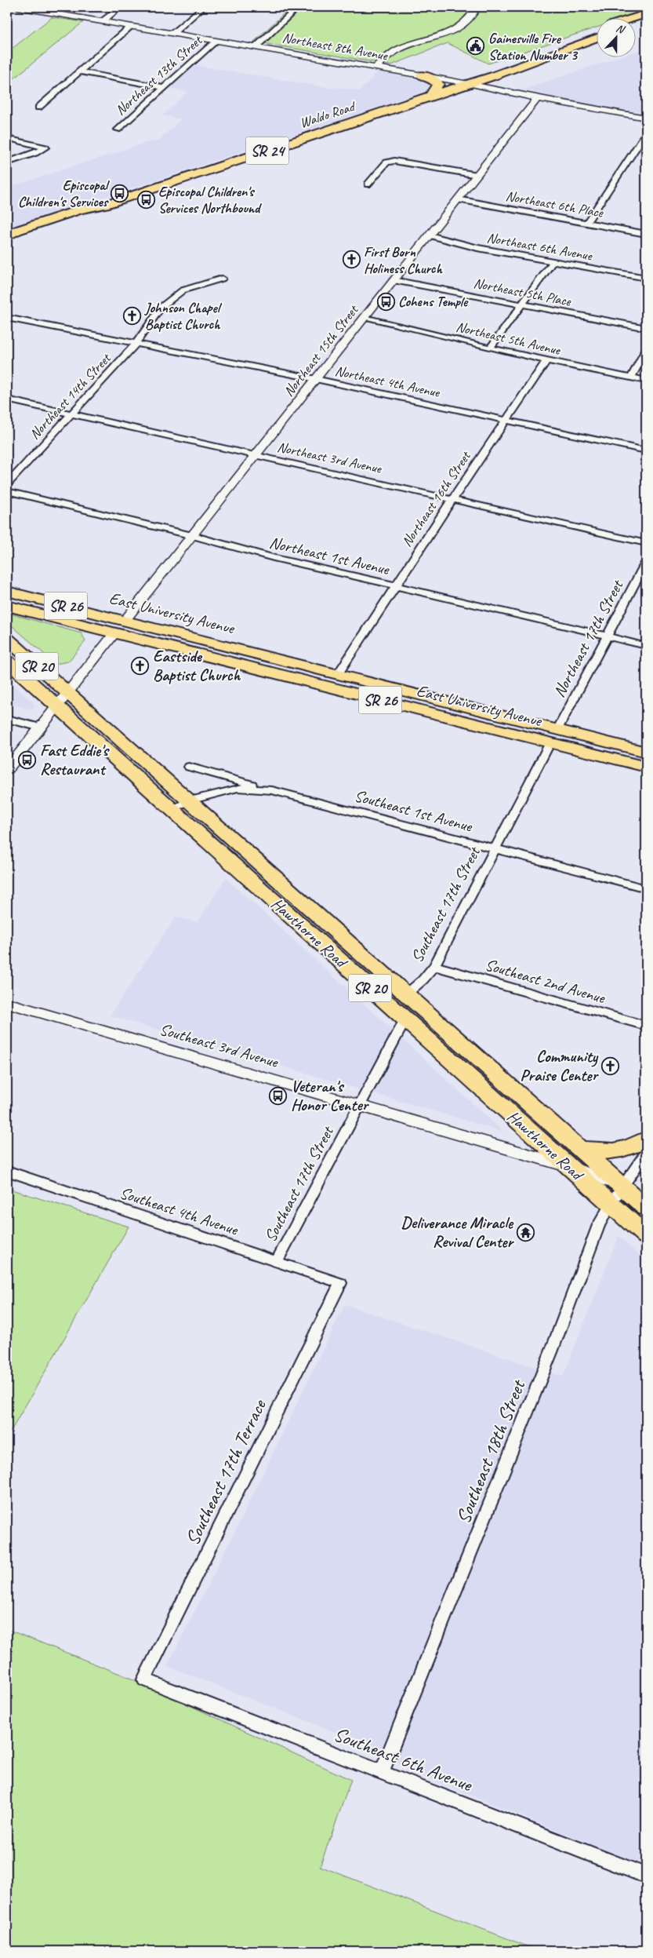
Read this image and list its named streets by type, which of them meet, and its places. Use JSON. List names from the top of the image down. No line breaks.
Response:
{"streets":{"highway":["Waldo Road","SR 24","SR 20","Hawthorne Road"],"main road":["SR 26","East University Avenue"],"street":["Northeast 8th Avenue","Northeast 13th Street","Northeast 6th Place","Northeast 6th Avenue","Northeast 5th Place","Northeast 5th Avenue","Northeast 15th Street","Northeast 4th Avenue","Northeast 14th Street","Northeast 3rd Avenue","Northeast 16th Street","Northeast 1st Avenue","Northeast 17th Street","Southeast 1st Avenue","Southeast 17th Street","Southeast 2nd Avenue","Southeast 3rd Avenue","Southeast 4th Avenue","Southeast 18th Street","Southeast 17th Terrace","Southeast 6th Avenue"]},"crossings":[["Northeast 8th Avenue","Northeast 13th Street"],["Northeast 8th Avenue","Waldo Road"],["Northeast 8th Avenue","Northeast 15th Street"],["Northeast 6th Place","Northeast 15th Street"],["Northeast 6th Avenue","Northeast 15th Street"],["Northeast 5th Place","Northeast 15th Street"],["Northeast 5th Avenue","Northeast 15th Street"],["Northeast 5th Avenue","Northeast 16th Street"],["Northeast 15th Street","Northeast 4th Avenue"],["Northeast 15th Street","Northeast 3rd Avenue"],["Northeast 15th Street","Northeast 1st Avenue"],["Northeast 15th Street","East University Avenue"],["Northeast 4th Avenue","Northeast 14th Street"],["Northeast 4th Avenue","Northeast 16th Street"],["Northeast 14th Street","Northeast 3rd Avenue"],["Northeast 3rd Avenue","Northeast 16th Street"],["Northeast 16th Street","Northeast 1st Avenue"],["Northeast 16th Street","East University Avenue"],["Northeast 1st Avenue","Northeast 17th Street"],["East University Avenue","Northeast 17th Street"],["East University Avenue","Southeast 17th Street"],["Northeast 17th Street","Southeast 17th Street"],["Southeast 1st Avenue","Southeast 17th Street"],["Southeast 1st Avenue","Hawthorne Road"],["Southeast 17th Street","Hawthorne Road"],["Southeast 17th Street","Southeast 2nd Avenue"],["Southeast 17th Street","Southeast 3rd Avenue"],["Southeast 17th Street","Southeast 4th Avenue"],["Hawthorne Road","Southeast 3rd Avenue"],["Hawthorne Road","Southeast 18th Street"],["Southeast 3rd Avenue","Southeast 18th Street"],["Southeast 4th Avenue","Southeast 17th Terrace"],["Southeast 18th Street","Southeast 6th Avenue"],["Southeast 17th Terrace","Southeast 6th Avenue"]],"places":{"public building":["Gainesville Fire Station Number 3"],"bus stop":["Episcopal Children's Services","Episcopal Children's Services Northbound","Cohens Temple","Fast Eddie's Restaurant","Veteran's Honor Center"],"church":["First Born Holiness Church","Johnson Chapel Baptist Church","Eastside Baptist Church","Community Praise Center"],"temple":["Deliverance Miracle Revival Center"]},"north":"top"}
